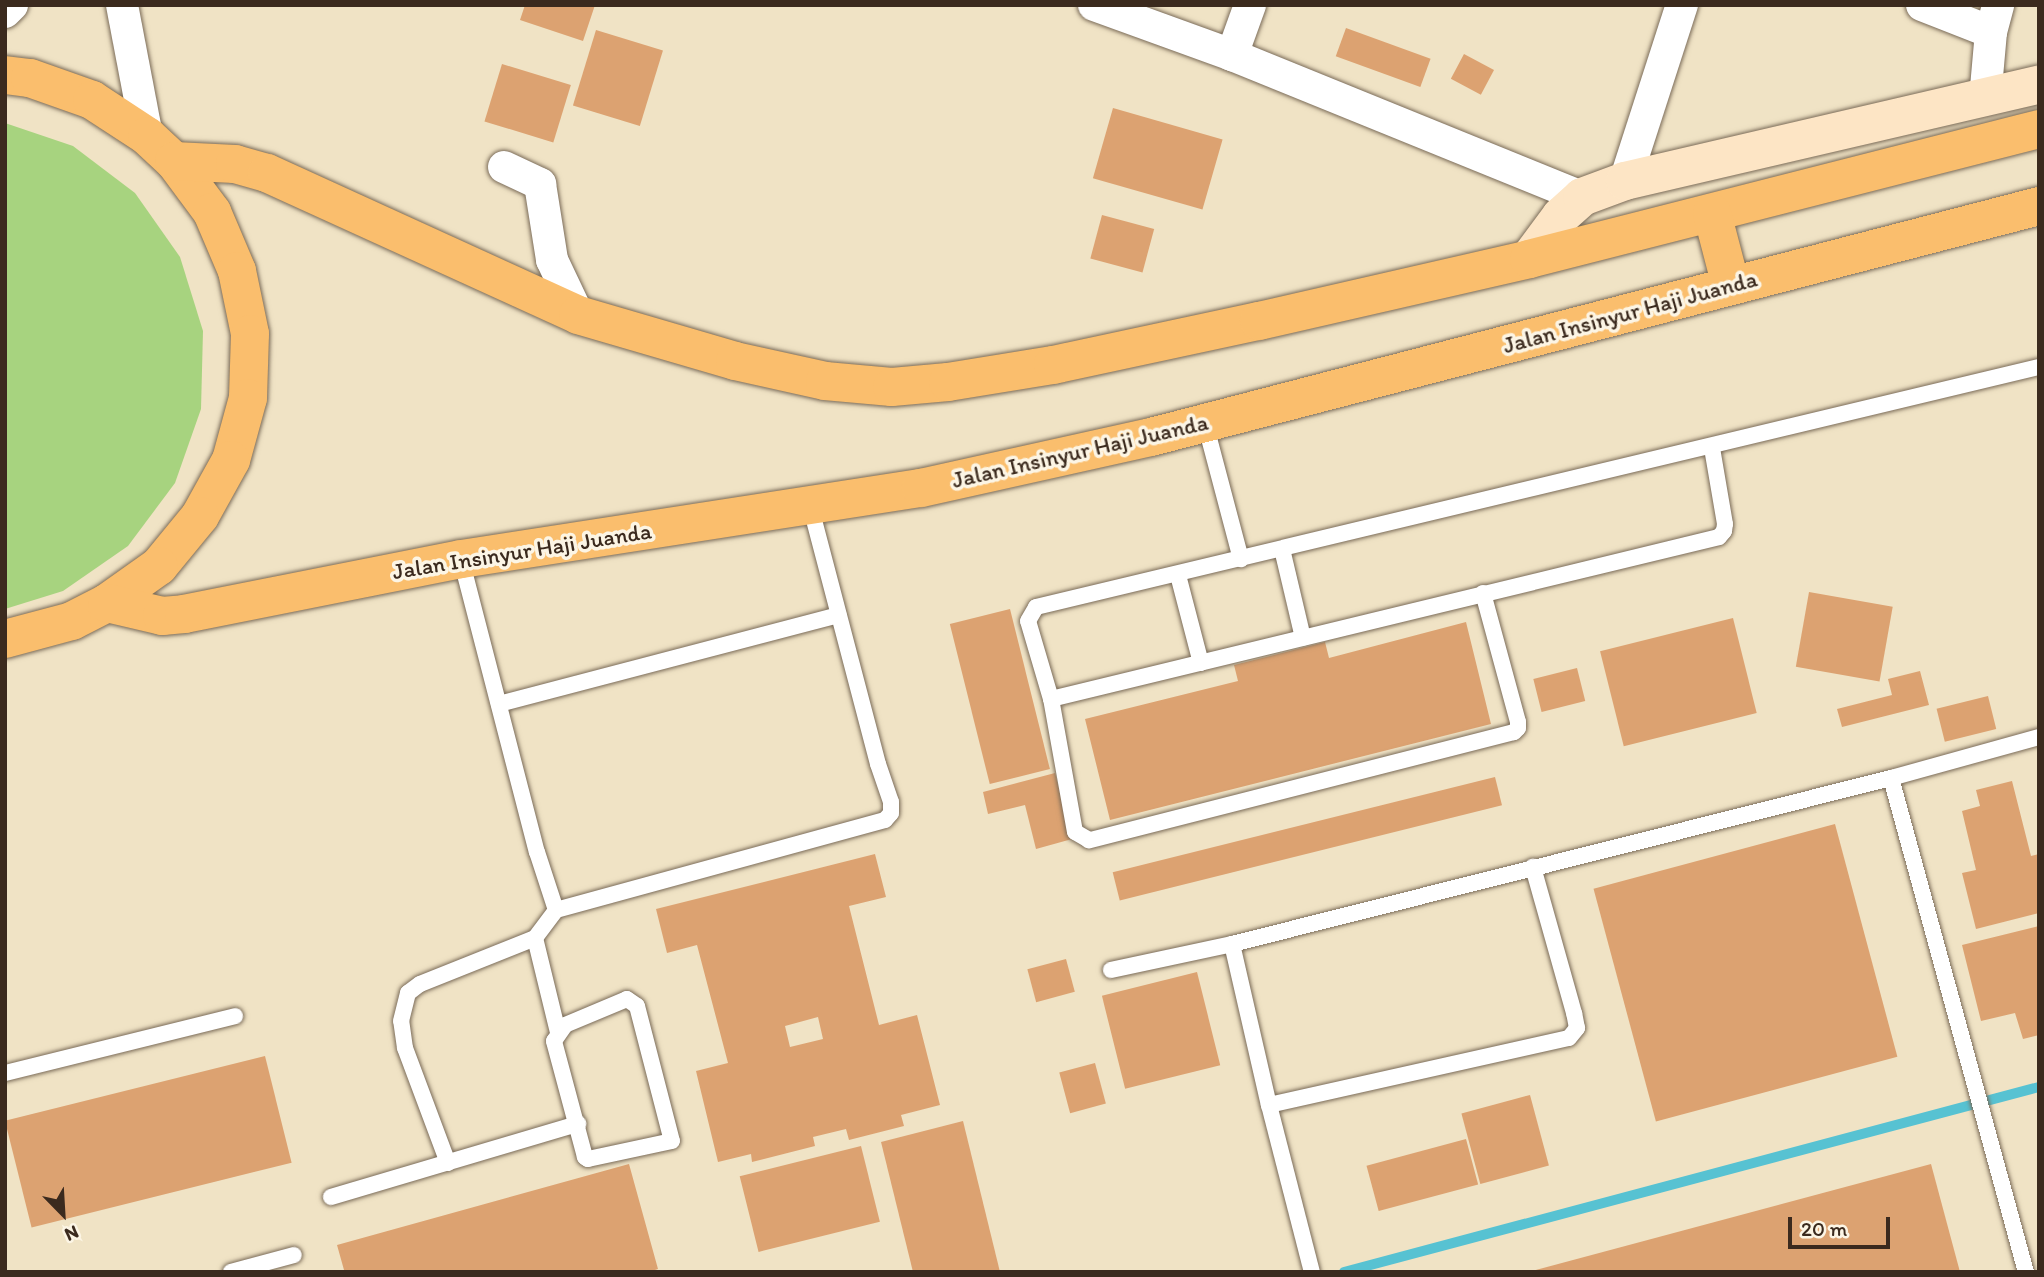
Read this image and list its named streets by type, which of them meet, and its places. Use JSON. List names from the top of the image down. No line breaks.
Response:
{"streets":{"highway":["Jalan Insinyur Haji Juanda"]},"scale_bar":"20 m","north":"bottom right"}
